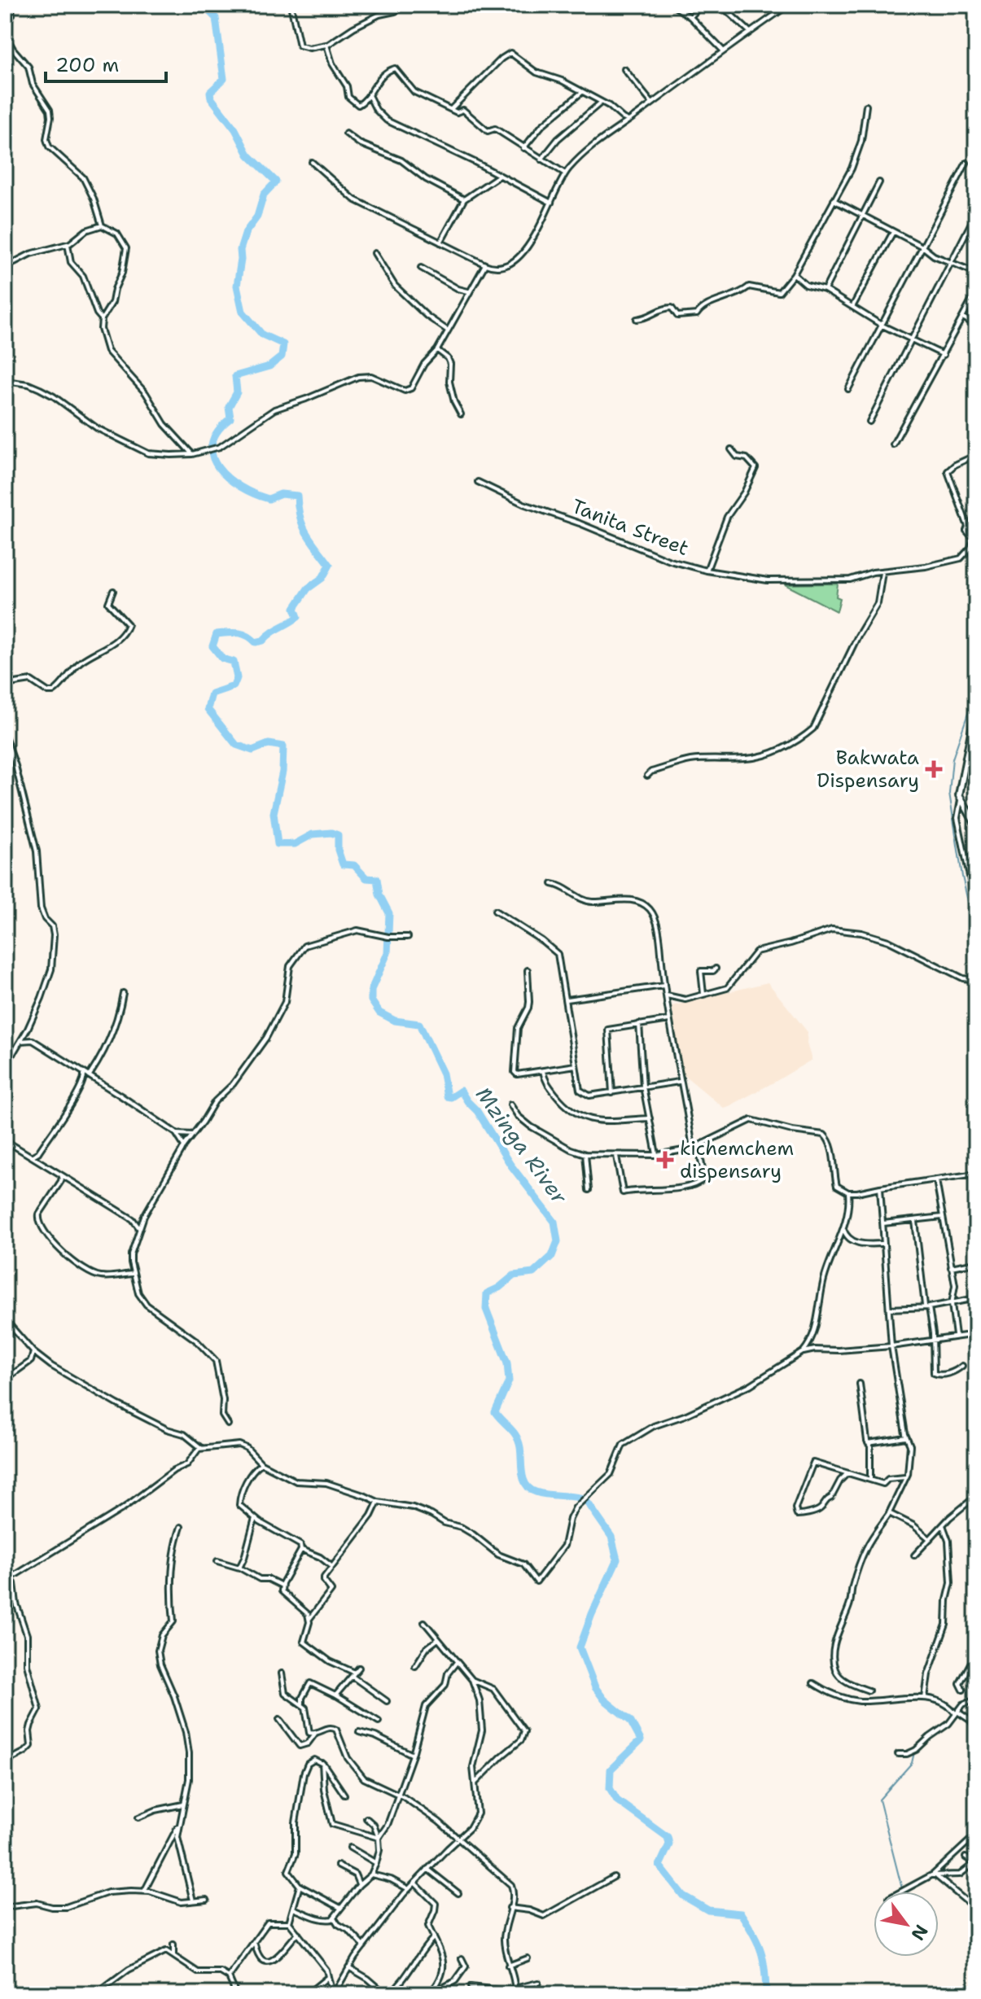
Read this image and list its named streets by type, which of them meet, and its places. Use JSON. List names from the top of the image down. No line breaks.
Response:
{"streets":{"street":["Tanita Street"]},"water":["Mzinga River"],"places":{"health":["Bakwata Dispensary","kichemchem dispensary"]},"scale_bar":"200 m","north":"bottom right"}
